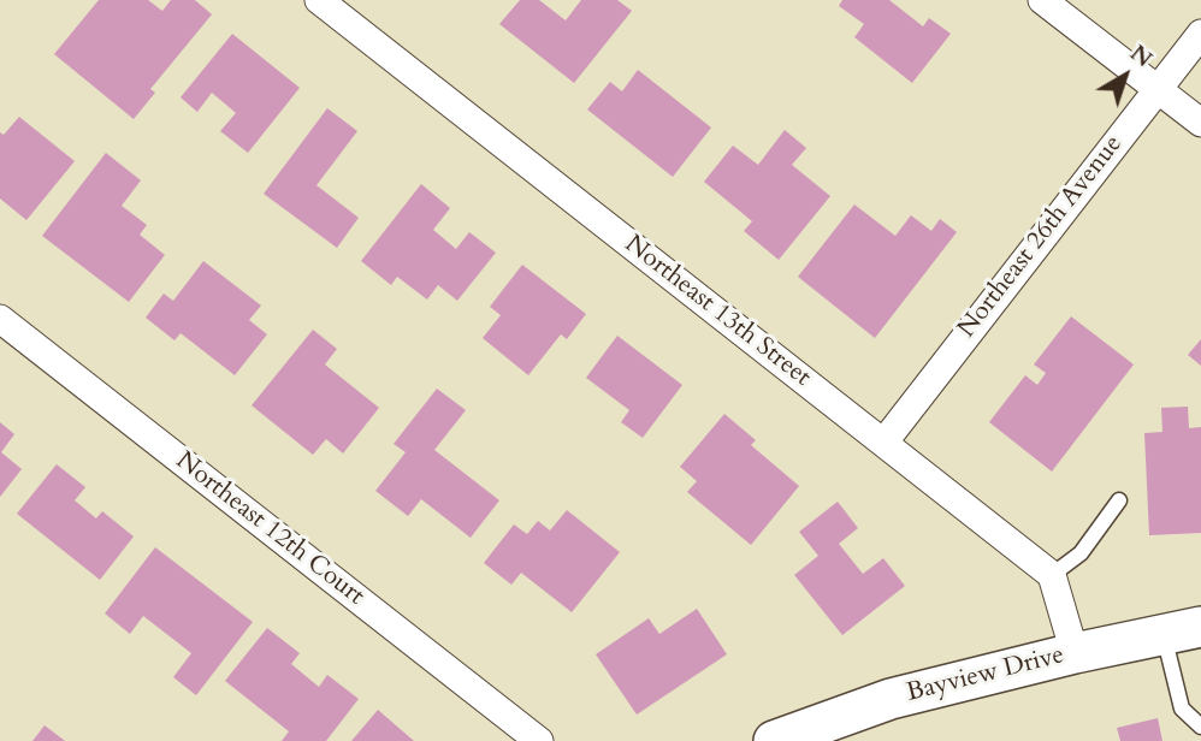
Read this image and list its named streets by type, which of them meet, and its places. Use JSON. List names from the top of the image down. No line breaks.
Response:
{"streets":{"street":["Northeast 26th Avenue","Northeast 13th Street","Northeast 12th Court","Bayview Drive"]},"crossings":[["Northeast 26th Avenue","Northeast 13th Street"]],"north":"top right"}
